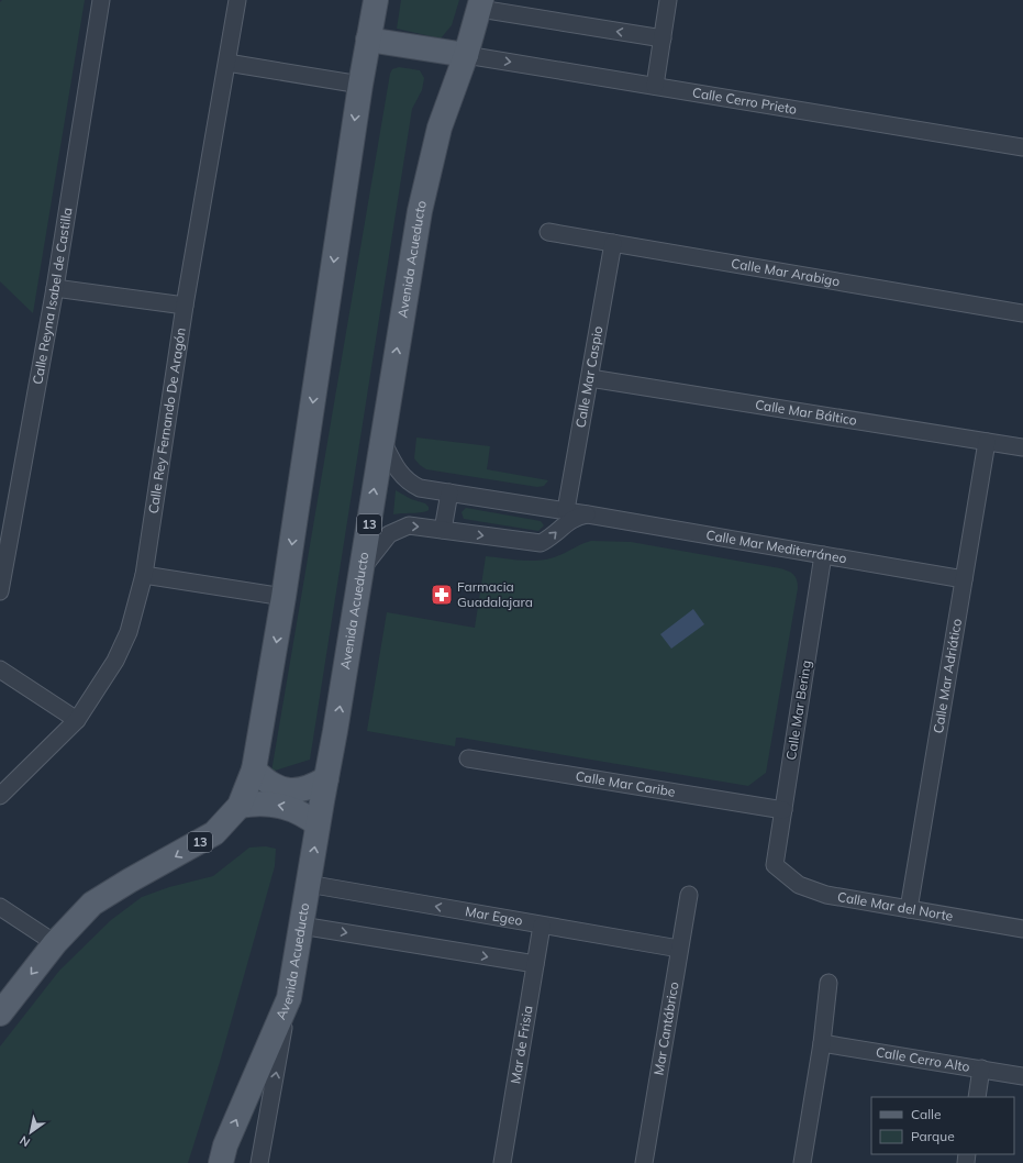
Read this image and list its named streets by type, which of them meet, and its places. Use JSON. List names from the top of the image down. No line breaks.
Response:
{"streets":{"main road":["Avenida Acueducto","13"],"street":["Calle Cerro Prieto","Calle Mar Arabigo","Calle Reyna Isabel de Castilla","Calle Mar Caspio","Calle Mar Báltico","Calle Rey Fernando De Aragón","Calle Mar Mediterráneo","Calle Mar Adriático","Calle Mar Bering","Calle Mar Caribe","Calle Mar del Norte","Mar Egeo","Mar Cantábrico","Mar de Frisia","Calle Cerro Alto"]},"crossings":[["Calle Cerro Prieto","Avenida Acueducto"],["Avenida Acueducto","Calle Mar Mediterráneo"],["Avenida Acueducto","Mar Egeo"],["Calle Mar Arabigo","Calle Mar Caspio"],["Calle Mar Caspio","Calle Mar Báltico"],["Calle Mar Caspio","Calle Mar Mediterráneo"],["Calle Mar Báltico","Calle Mar Adriático"],["Calle Mar Mediterráneo","Calle Mar Adriático"],["Calle Mar Mediterráneo","Calle Mar Bering"],["Calle Mar Adriático","Calle Mar del Norte"],["Calle Mar Bering","Calle Mar Caribe"],["Calle Mar Bering","Calle Mar del Norte"],["Mar Egeo","Mar Cantábrico"],["Mar Egeo","Mar de Frisia"]],"places":{"pharmacy":["Farmacia Guadalajara"]},"legend":["Calle","Parque"],"north":"bottom left"}
